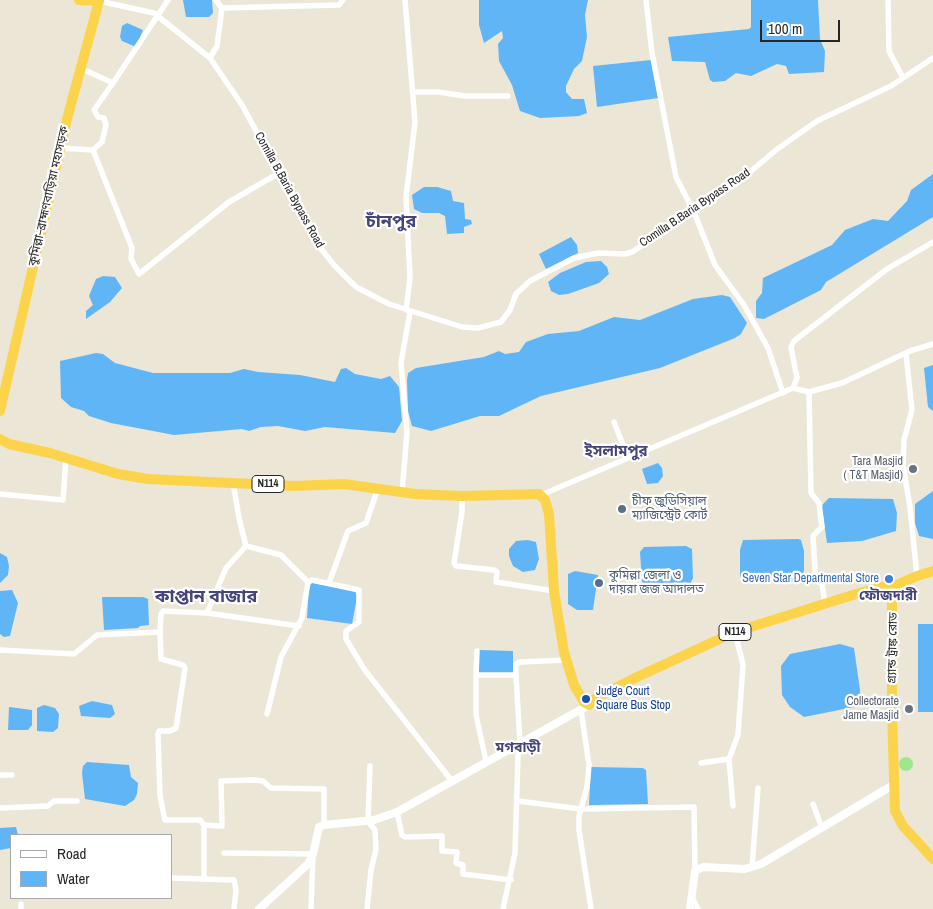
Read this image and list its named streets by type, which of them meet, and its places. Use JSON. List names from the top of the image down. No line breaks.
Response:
{"streets":{"highway":["কুমিল্লা–ব্রাহ্মণবাড়িয়া মহাসড়ক","N114","গ্র্যান্ড ট্রাঙ্ক রোড"],"street":["Comilla B.Baria Bypass Road"]},"crossings":[["Comilla B.Baria Bypass Road","কুমিল্লা–ব্রাহ্মণবাড়িয়া মহাসড়ক"],["N114","গ্র্যান্ড ট্রাঙ্ক রোড"]],"districts":["চাঁনপুর","ইসলামপুর","ফৌজদারী","কাপ্তান বাজার","মগবাড়ী"],"places":["Tara Masjid ( T&T Masjid)","চীফ জুডিসিয়াল ম্যাজিস্ট্রেট কোর্ট","Seven Star Departmental Store","কুমিল্লা জেলা ও দায়রা জজ আদালত","Judge Court Square Bus Stop","Collectorate Jame Masjid"],"legend":["Road","Water"],"scale_bar":"100 m"}
